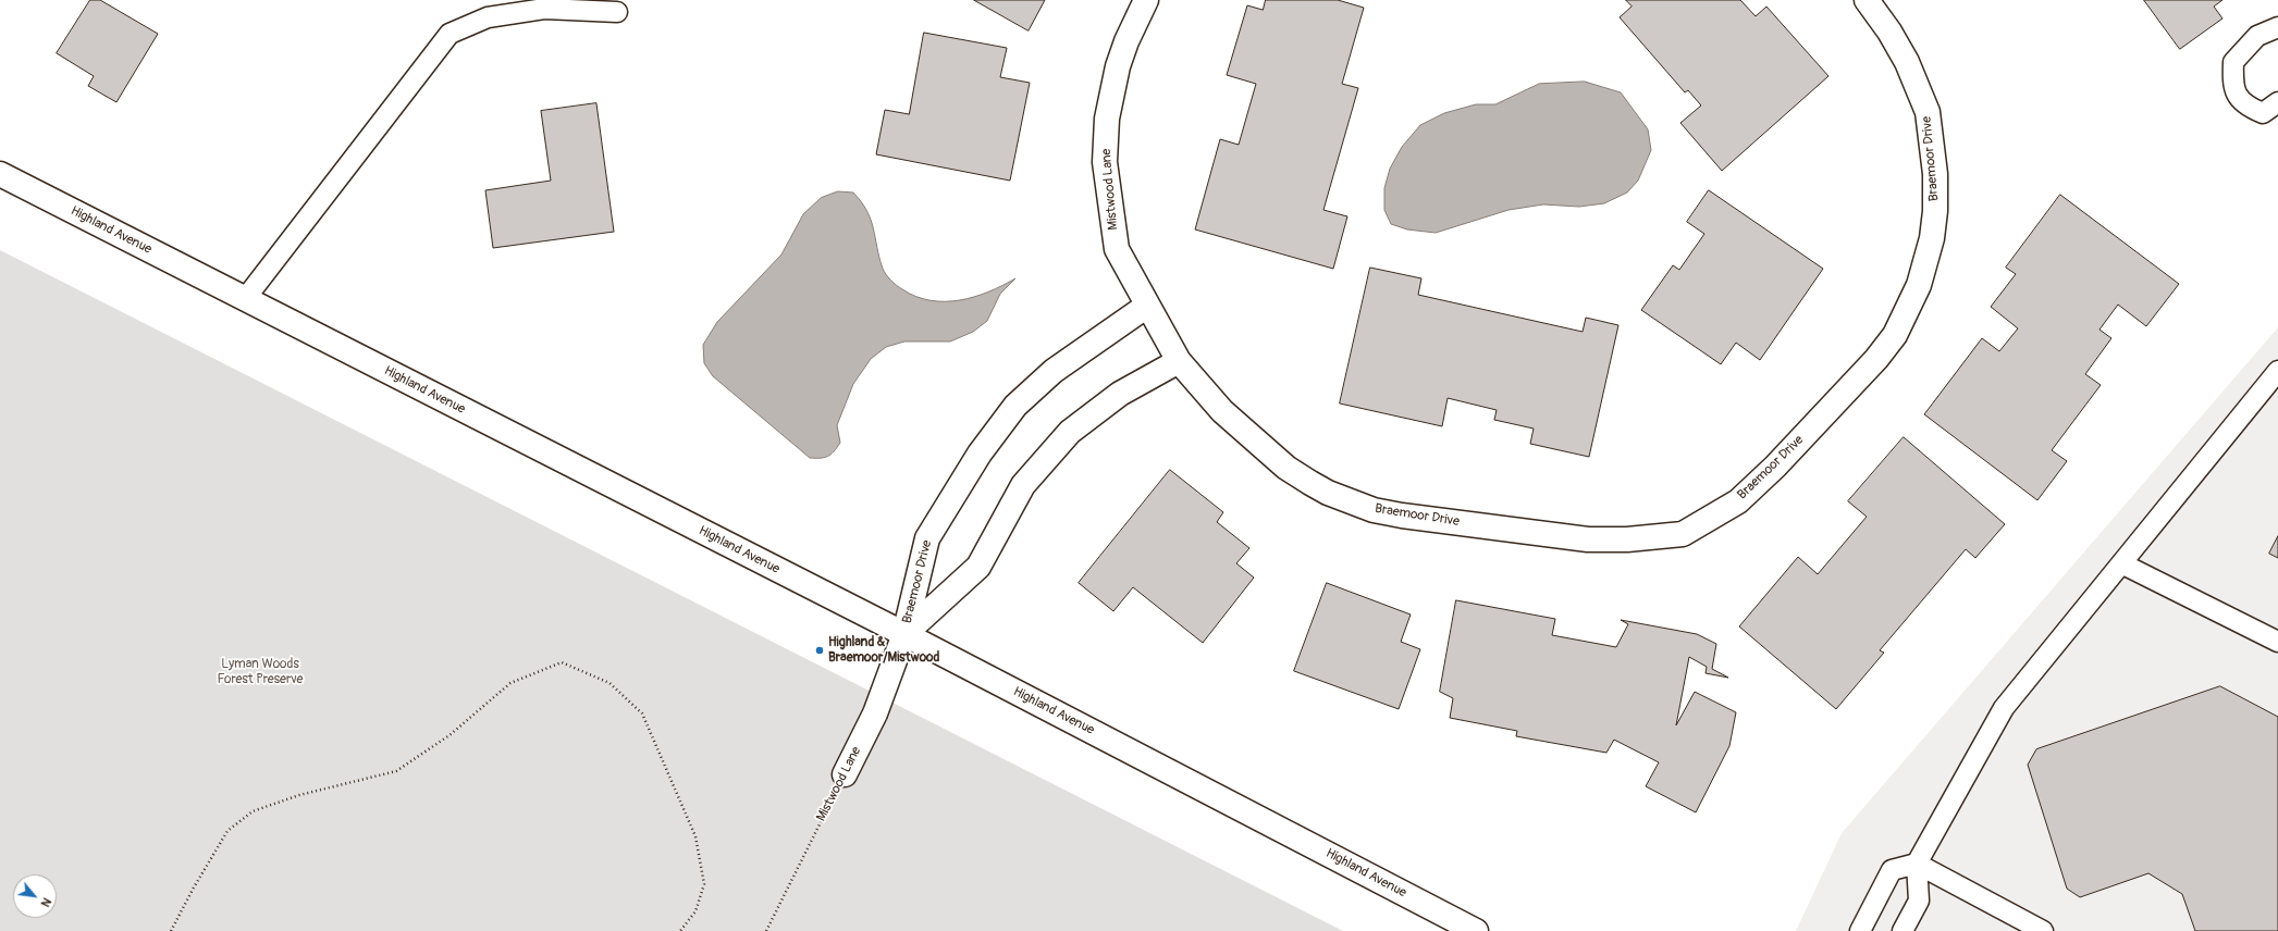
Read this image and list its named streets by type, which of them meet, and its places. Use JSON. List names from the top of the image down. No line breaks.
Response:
{"streets":{"street":["Braemoor Drive","Mistwood Lane","Highland Avenue"]},"crossings":[["Braemoor Drive","Mistwood Lane"],["Braemoor Drive","Highland Avenue"],["Mistwood Lane","Highland Avenue"]],"parks":["Lyman Woods Forest Preserve"],"places":["Highland & Braemoor/Mistwood"],"north":"bottom right"}
